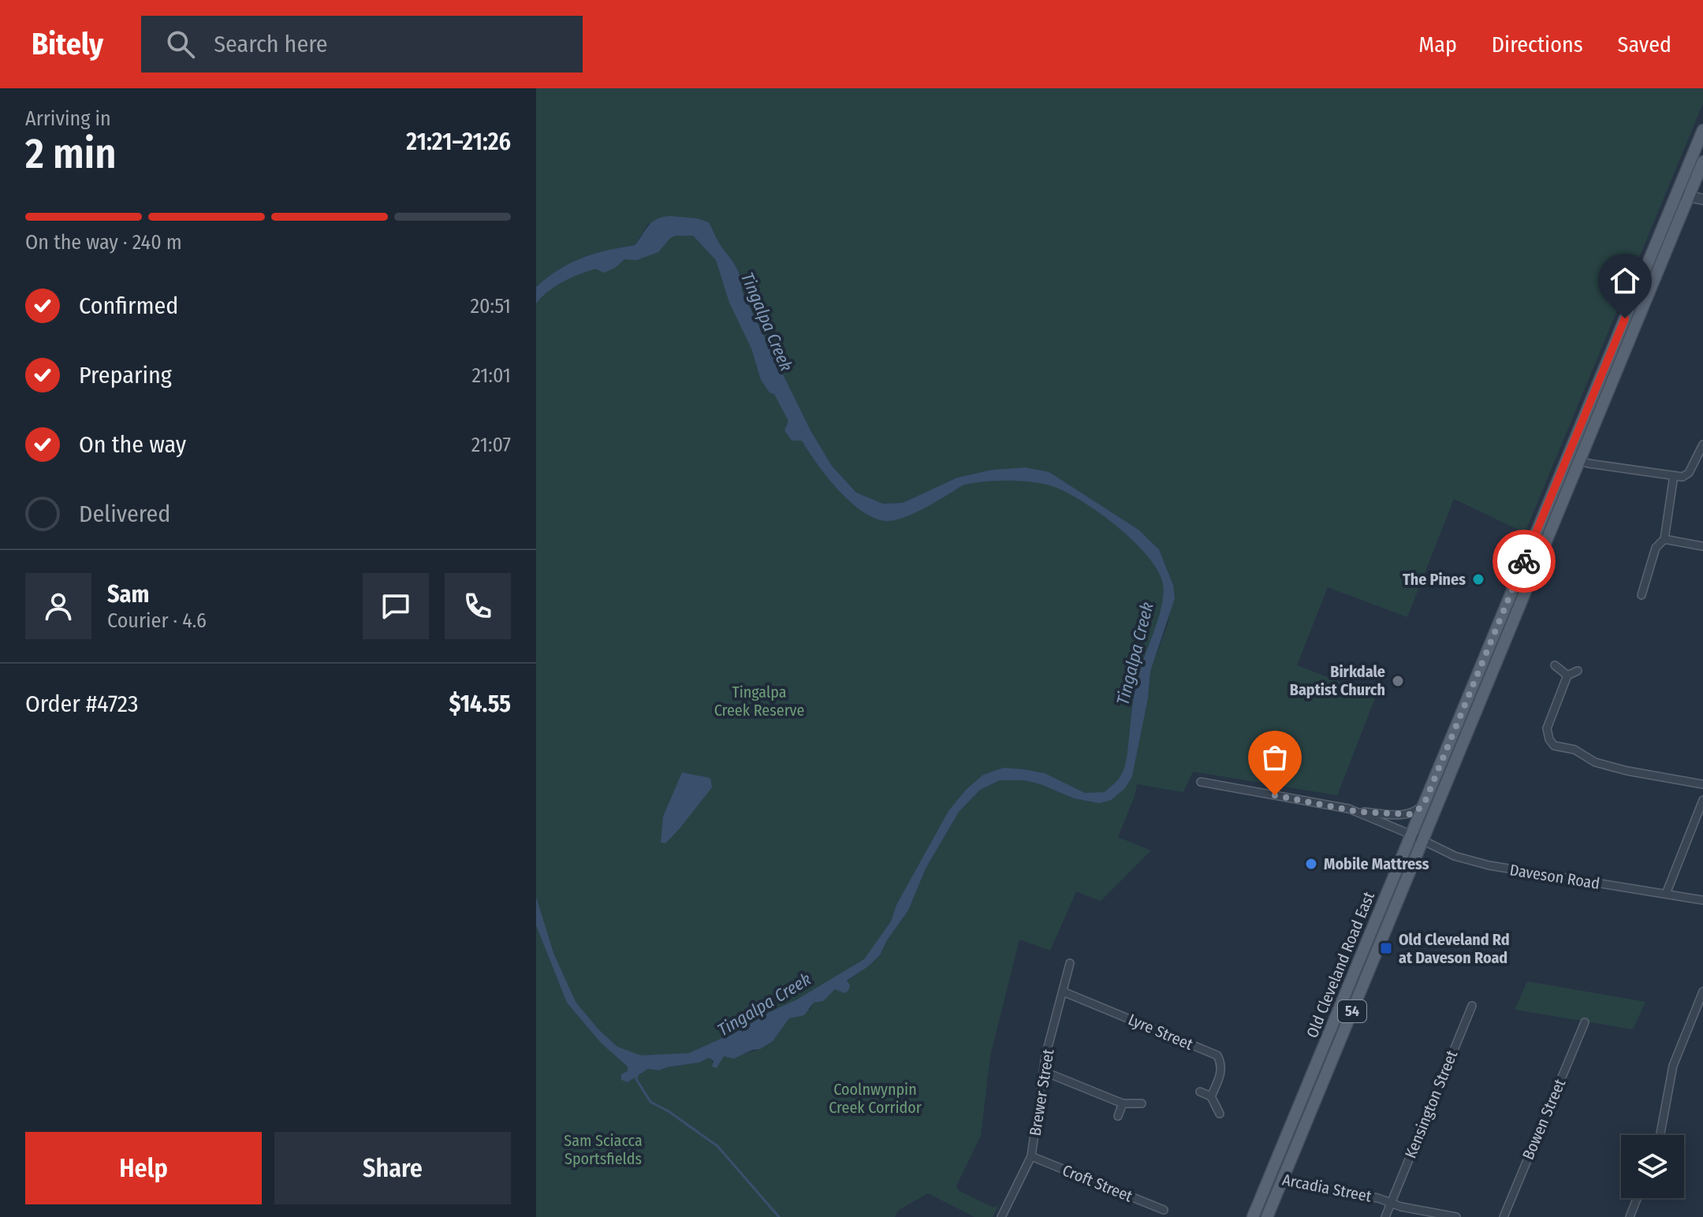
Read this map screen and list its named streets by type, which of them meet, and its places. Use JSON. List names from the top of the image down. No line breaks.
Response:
{"streets":{"main road":["Old Cleveland Road East","54"],"street":["Daveson Road","Lyre Street","Brewer Street","Kensington Street","Bowen Street","Croft Street","Arcadia Street"]},"crossings":[["Daveson Road","Old Cleveland Road East"],["Old Cleveland Road East","Arcadia Street"],["Lyre Street","Brewer Street"],["Brewer Street","Croft Street"],["Kensington Street","Arcadia Street"]],"water":["Tingalpa Creek"],"parks":["Tingalpa Creek Reserve","Coolnwynpin Creek Corridor","Sam Sciacca Sportsfields"],"places":{"other":["The Pines","Birkdale Baptist Church","Mobile Mattress"],"transit":["Old Cleveland Rd at Daveson Road"]},"page":{"header":"Bitely","search":"Search here","nav":["Map","Directions","Saved"],"heading":["2 min","Arriving in","21:21–21:26"],"panel":["Sam","Courier · 4.6","Order #4723","$14.55"],"bar":"On the way · 240 m","list":[["Confirmed","20:51"],["Preparing","21:01"],["On the way","21:07"],"Delivered"],"buttons":["Help","Share"]}}
